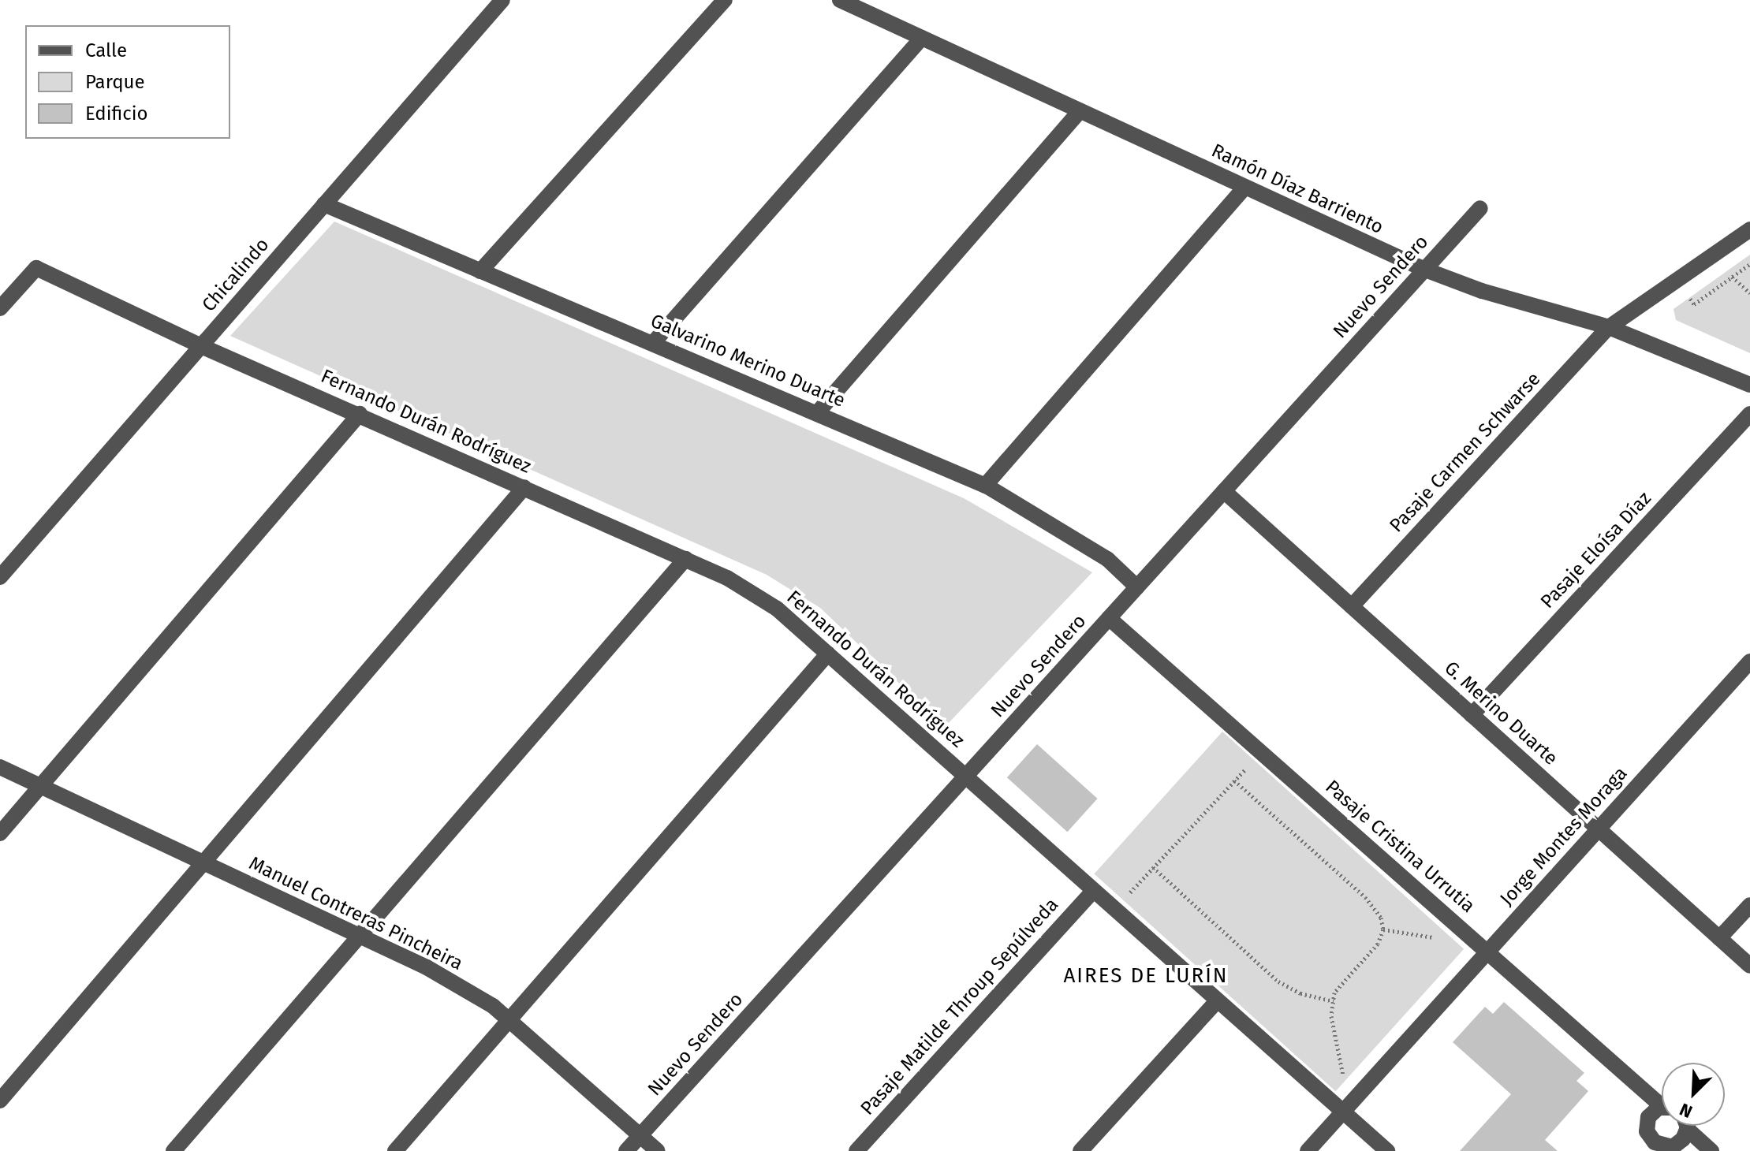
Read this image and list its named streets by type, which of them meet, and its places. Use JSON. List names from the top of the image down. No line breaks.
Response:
{"streets":{"street":["Ramón Díaz Barriento","Chicalindo","Nuevo Sendero","Galvarino Merino Duarte","Fernando Durán Rodríguez","Pasaje Carmen Schwarse","Pasaje Eloísa Díaz","G. Merino Duarte","Jorge Montes Moraga","Pasaje Cristina Urrutia","Manuel Contreras Pincheira","Pasaje Matilde Throup Sepúlveda"]},"crossings":[["Ramón Díaz Barriento","Nuevo Sendero"],["Ramón Díaz Barriento","Pasaje Carmen Schwarse"],["Chicalindo","Galvarino Merino Duarte"],["Chicalindo","Fernando Durán Rodríguez"],["Nuevo Sendero","Galvarino Merino Duarte"],["Nuevo Sendero","Fernando Durán Rodríguez"],["Nuevo Sendero","G. Merino Duarte"],["Nuevo Sendero","Pasaje Cristina Urrutia"],["Nuevo Sendero","Manuel Contreras Pincheira"],["Fernando Durán Rodríguez","Jorge Montes Moraga"],["Fernando Durán Rodríguez","Pasaje Matilde Throup Sepúlveda"],["Pasaje Carmen Schwarse","G. Merino Duarte"],["Pasaje Eloísa Díaz","G. Merino Duarte"],["G. Merino Duarte","Jorge Montes Moraga"],["Jorge Montes Moraga","Pasaje Cristina Urrutia"]],"districts":["AIRES DE LURÍN"],"legend":["Calle","Parque","Edificio"],"north":"bottom left"}
